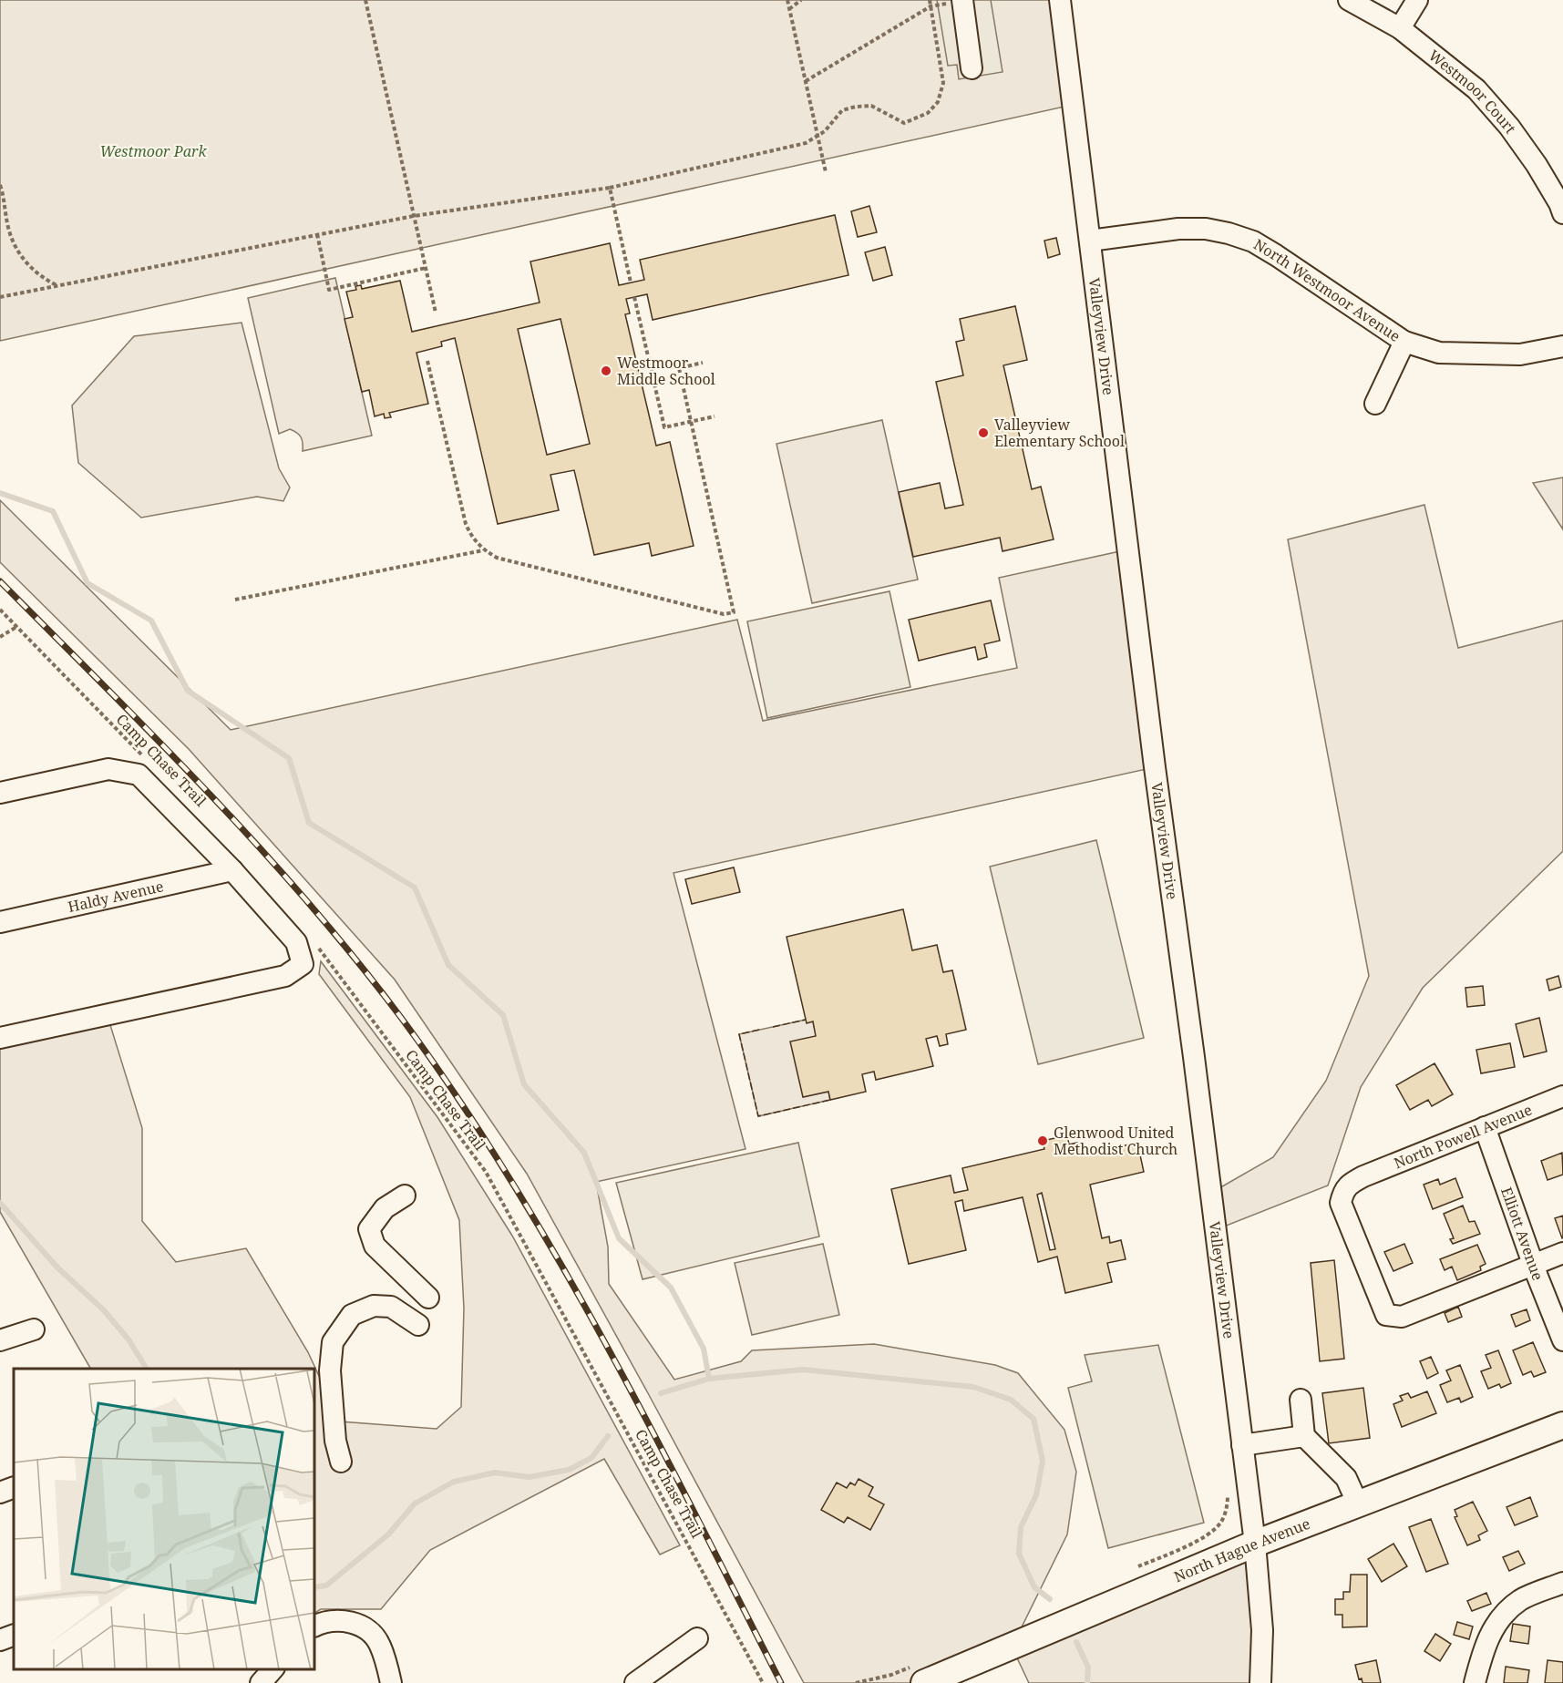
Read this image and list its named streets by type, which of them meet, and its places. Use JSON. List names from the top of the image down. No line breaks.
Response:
{"streets":{"main road":["North Hague Avenue"],"street":["Westmoor Court","North Westmoor Avenue","Valleyview Drive","Haldy Avenue","North Powell Avenue","Elliott Avenue"],"path":["Camp Chase Trail"]},"crossings":[["North Westmoor Avenue","Valleyview Drive"],["Valleyview Drive","North Hague Avenue"],["North Powell Avenue","Elliott Avenue"]],"parks":["Westmoor Park"],"places":["Westmoor Middle School","Valleyview Elementary School","Glenwood United Methodist Church"]}
